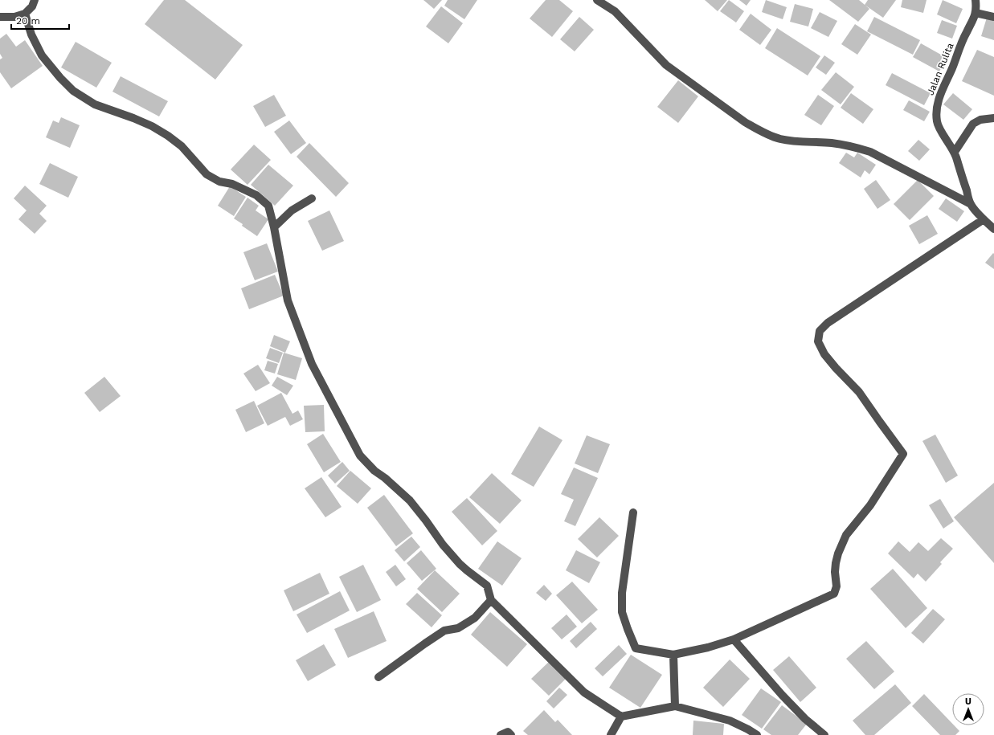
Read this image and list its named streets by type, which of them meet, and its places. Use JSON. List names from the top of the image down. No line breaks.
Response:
{"streets":{"street":["Jalan Rulita"]},"scale_bar":"20 m","north":"top"}
